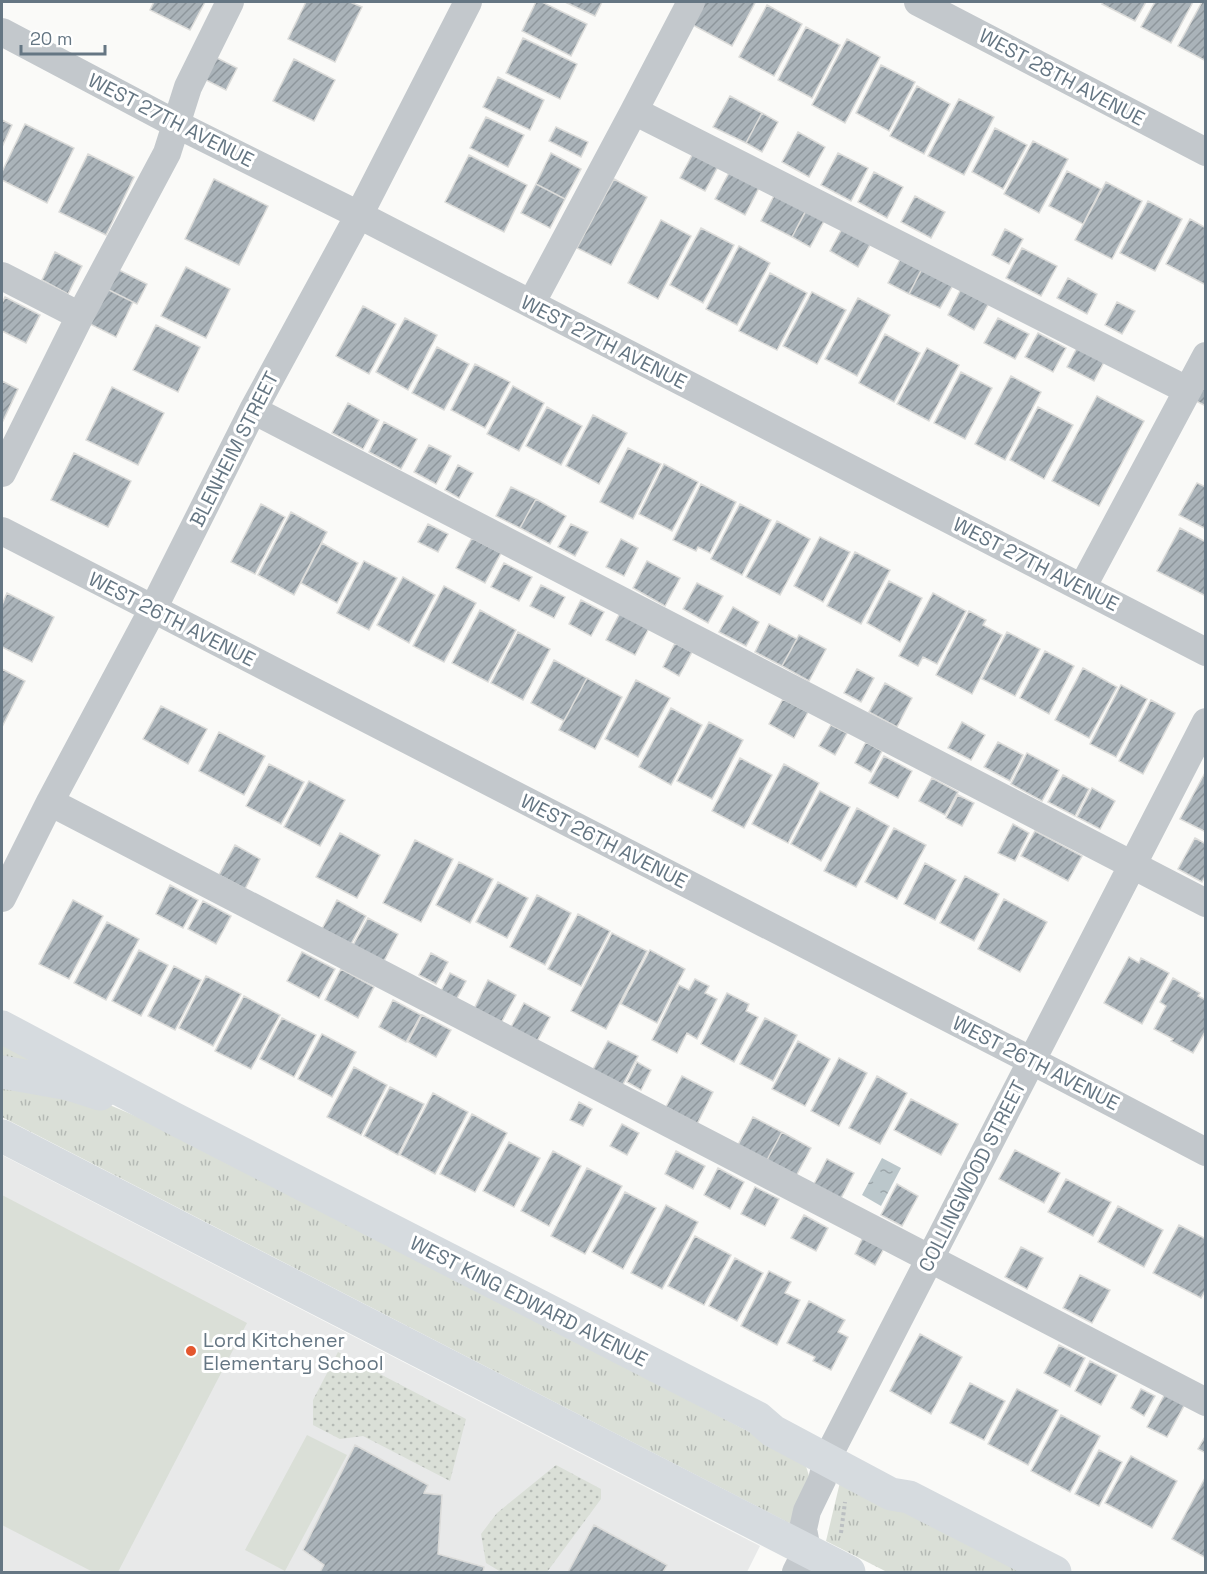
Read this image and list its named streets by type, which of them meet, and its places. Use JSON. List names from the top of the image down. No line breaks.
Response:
{"streets":{"main road":["WEST KING EDWARD AVENUE"],"street":["WEST 28TH AVENUE","WEST 27TH AVENUE","BLENHEIM STREET","WEST 26TH AVENUE","COLLINGWOOD STREET"]},"crossings":[["WEST 27TH AVENUE","BLENHEIM STREET"],["BLENHEIM STREET","WEST 26TH AVENUE"],["WEST 26TH AVENUE","COLLINGWOOD STREET"],["COLLINGWOOD STREET","WEST KING EDWARD AVENUE"]],"places":["Lord Kitchener Elementary School"],"scale_bar":"20 m"}
